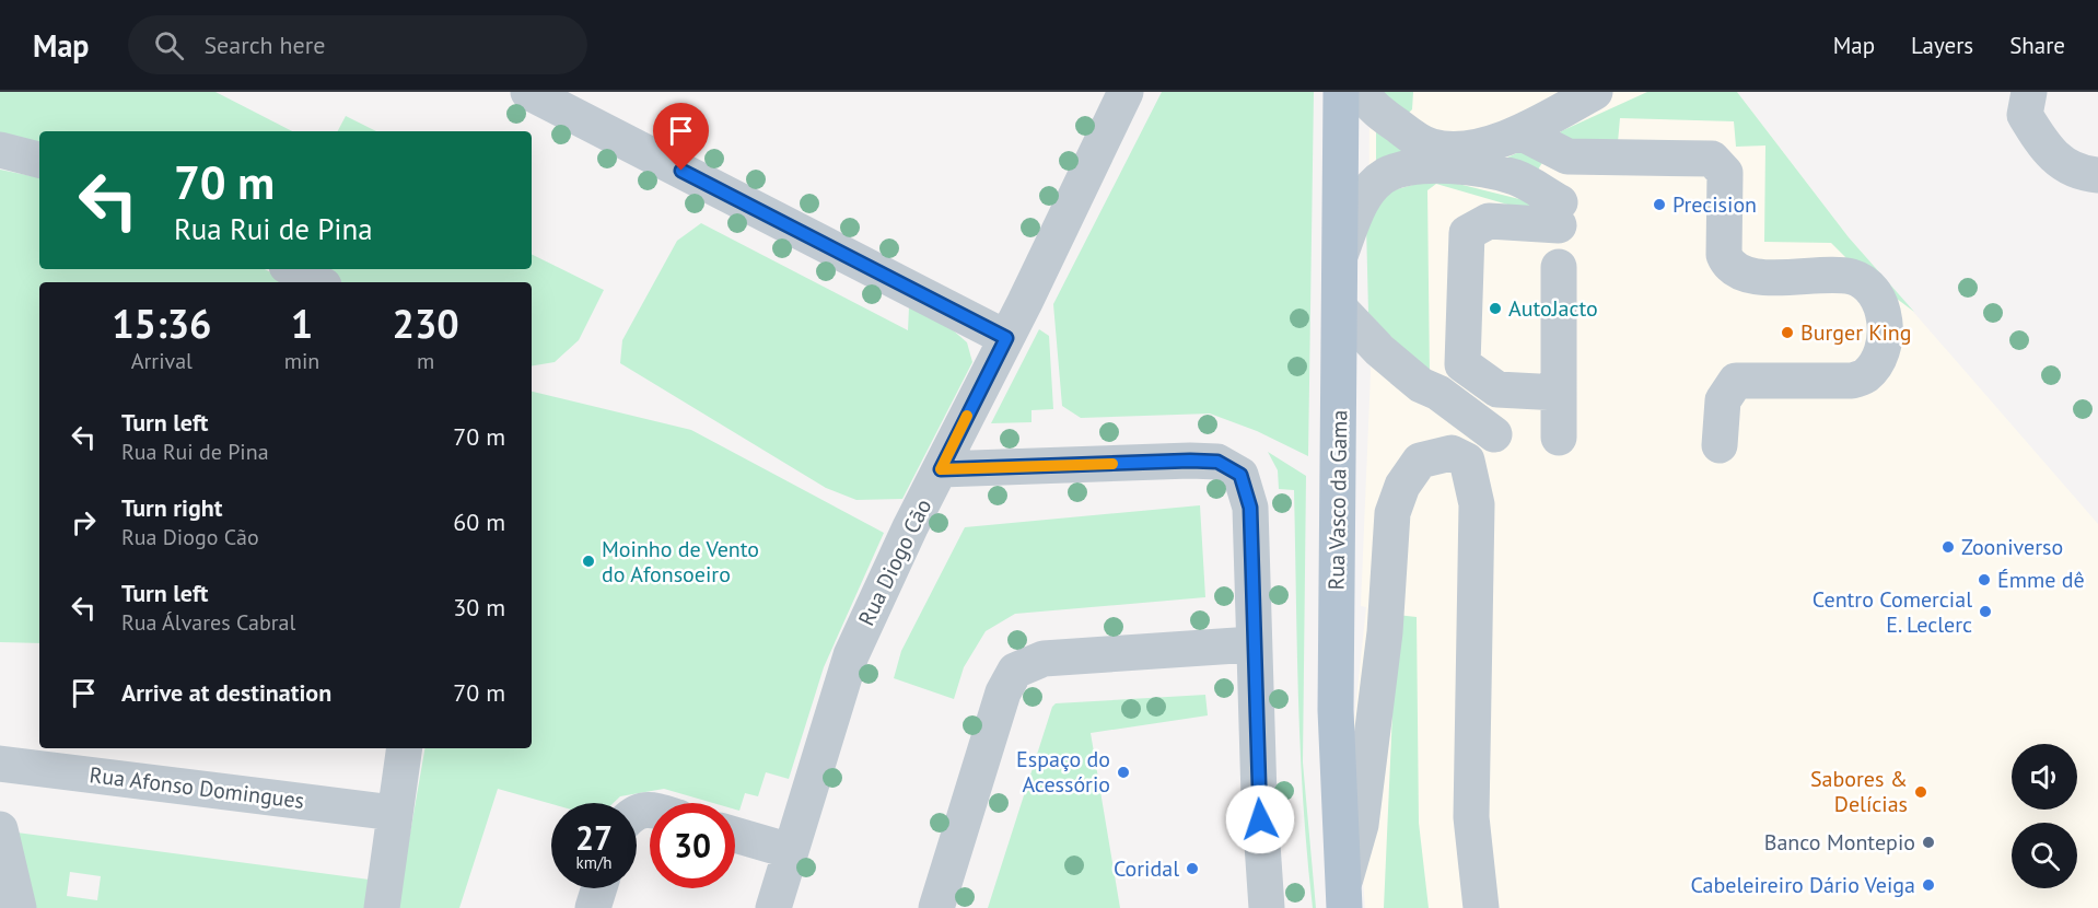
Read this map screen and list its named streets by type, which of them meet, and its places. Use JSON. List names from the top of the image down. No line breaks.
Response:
{"streets":{"main road":["Rua Vasco da Gama"],"street":["Rua Diogo Cão","Rua Afonso Domingues"]},"places":["Precision","AutoJacto","Burger King","Zooniverso","Moinho de Vento do Afonsoeiro","Émme dê","Centro Comercial E. Leclerc","Espaço do Acessório","Sabores & Delícias","Banco Montepio","Coridal","Cabeleireiro Dário Veiga"],"page":{"header":"Map","search":"Search here","nav":["Map","Layers","Share"],"turn":["70 m","Rua Rui de Pina"],"eta":["15:36","Arrival","1","min","230","m"],"list":[{"name":"Turn left","note":"Rua Rui de Pina","value":"70 m"},{"name":"Turn right","note":"Rua Diogo Cão","value":"60 m"},{"name":"Turn left","note":"Rua Álvares Cabral","value":"30 m"},{"name":"Arrive at destination","value":"70 m"}],"speed":"27 km/h","limit":"30"}}
